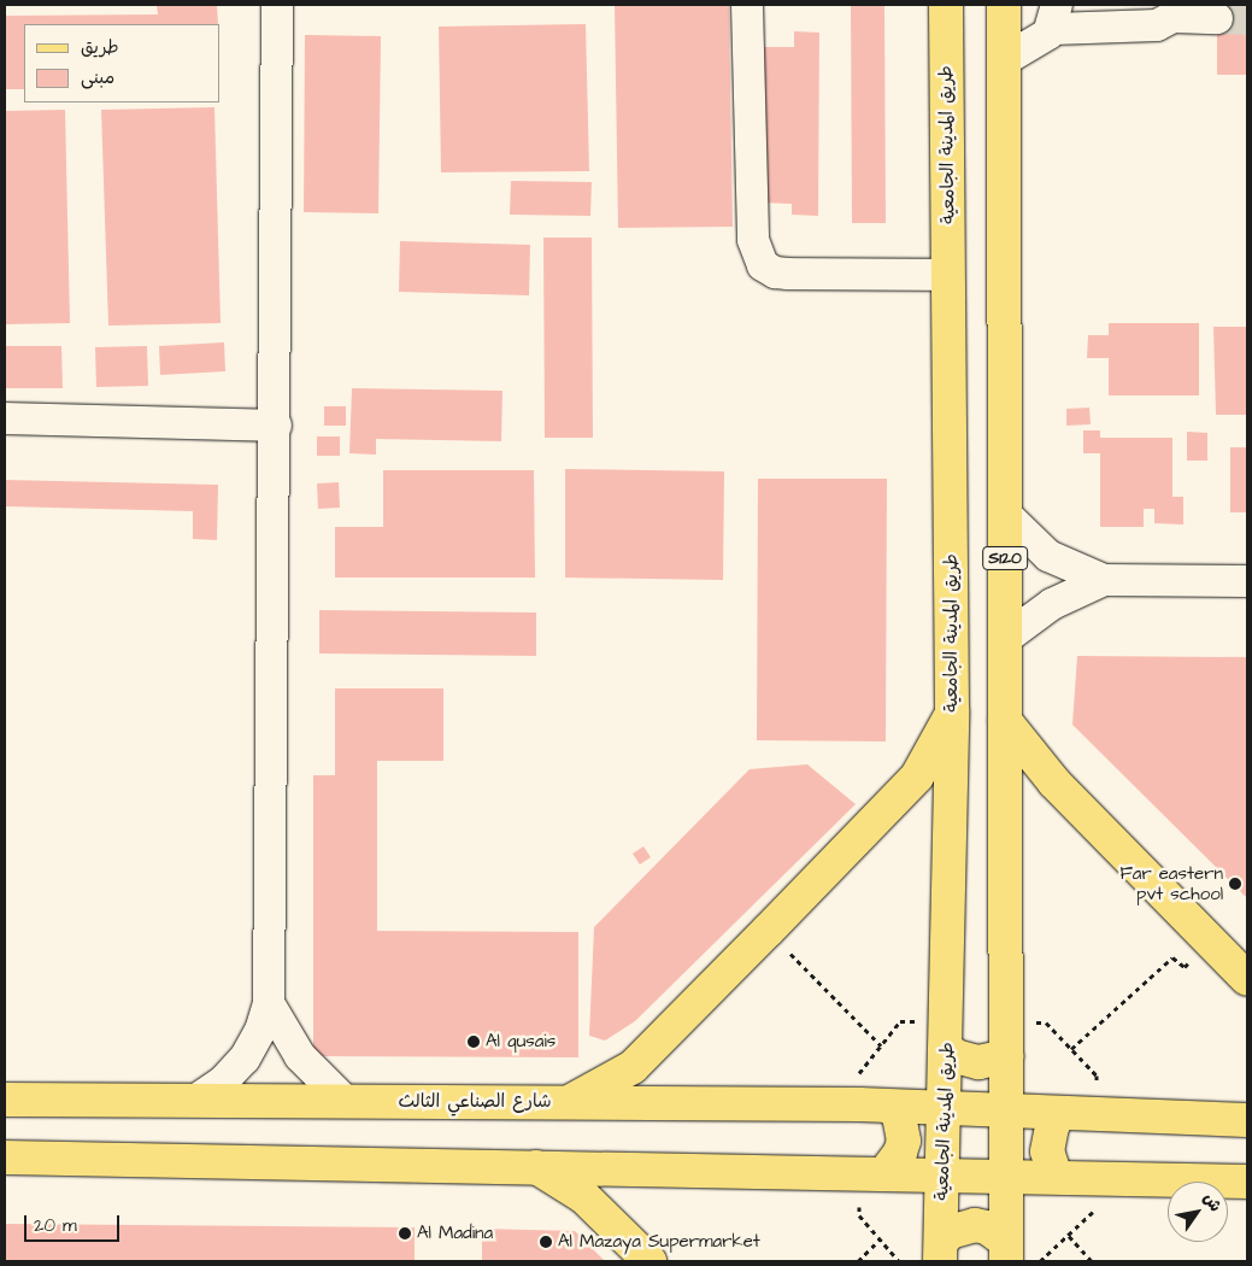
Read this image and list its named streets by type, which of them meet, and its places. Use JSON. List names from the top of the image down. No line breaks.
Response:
{"streets":{"main road":["طريق المدينة الجامعية","S120","شارع الصناعي الثالث"]},"crossings":[["طريق المدينة الجامعية","شارع الصناعي الثالث"],["S120","شارع الصناعي الثالث"]],"places":["Far eastern pvt school","Al qusais","Al Madina","Al Mazaya Supermarket"],"legend":["طريق","مبنى"],"scale_bar":"20 m","north":"top right"}
